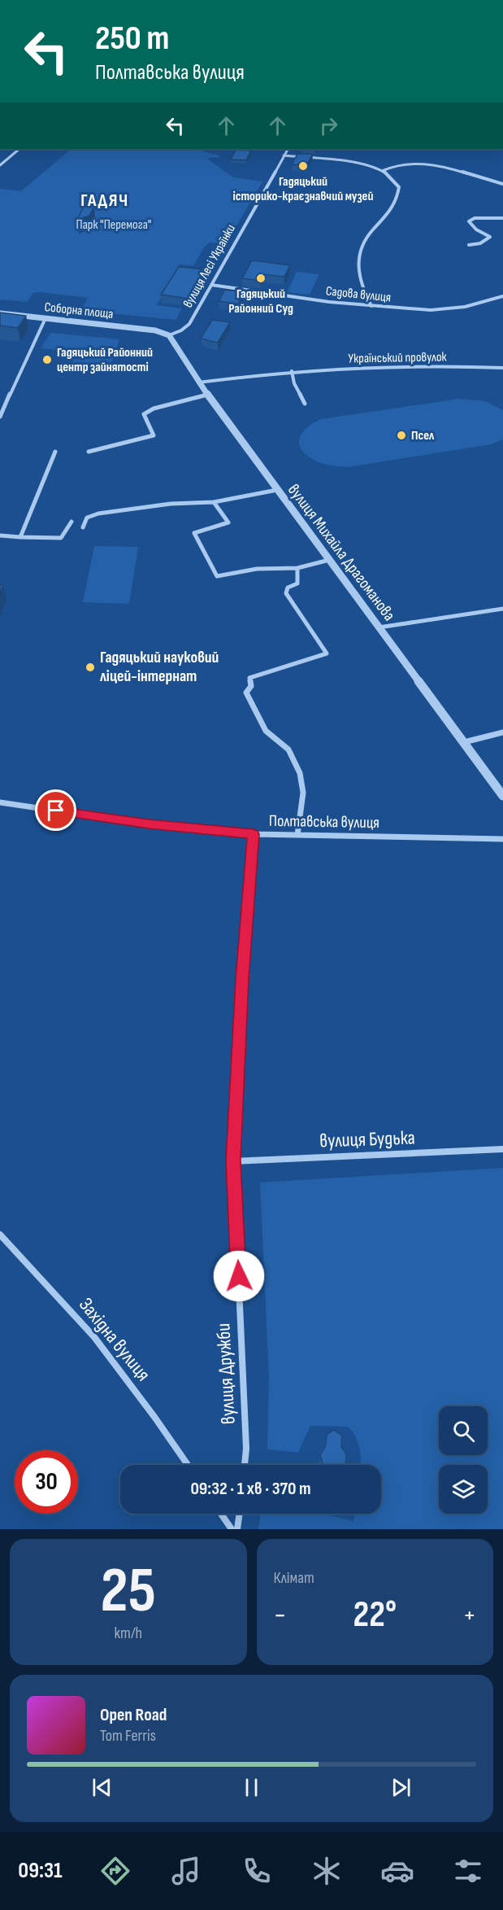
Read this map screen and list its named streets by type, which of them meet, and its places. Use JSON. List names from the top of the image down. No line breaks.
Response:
{"streets":{"street":["вулиця Лесі Українки","Садова вулиця","Соборна площа","Український провулок","вулиця Михайла Драгоманова","Полтавська вулиця","вулиця Будька","Західна вулиця","вулиця Дружби"]},"crossings":[["вулиця Лесі Українки","Садова вулиця"],["вулиця Лесі Українки","Соборна площа"],["вулиця Лесі Українки","вулиця Михайла Драгоманова"],["Соборна площа","вулиця Михайла Драгоманова"],["Український провулок","вулиця Михайла Драгоманова"],["Полтавська вулиця","вулиця Дружби"],["вулиця Будька","вулиця Дружби"]],"districts":["ГАДЯЧ"],"parks":["Парк \"Перемога\""],"places":["Гадяцький історико-краєзнавчий музей","Гадяцький Районний Суд","Гадяцький Районний центр зайнятості","Псел","Гадяцький науковий ліцей-інтернат"],"page":{"turn":["250 m","Полтавська вулиця"],"limit":"30","trip":"09:32 · 1 хв · 370 m","tile":[["25","km/h"],"Клімат"],"heat":["−","22°","+"],"song":["Open Road","Tom Ferris"],"tabs":"09:31"}}
